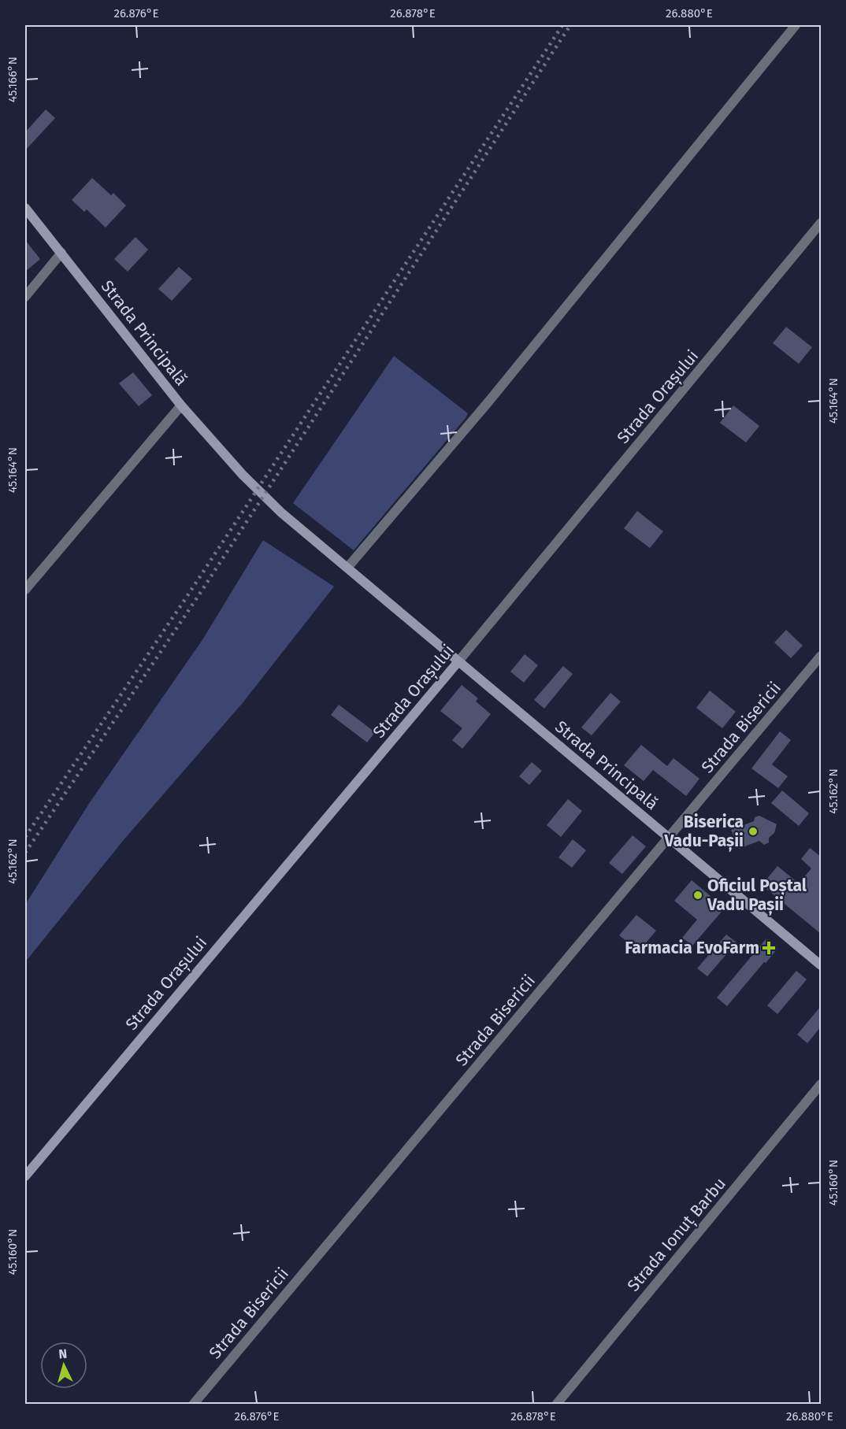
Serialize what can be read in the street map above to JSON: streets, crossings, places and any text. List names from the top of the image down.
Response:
{
  "streets": {
    "main road": ["Strada Principală", "Strada Orașului"],
    "street": ["Strada Bisericii", "Strada Ionuț Barbu"]
  },
  "crossings": [
    ["Strada Principală", "Strada Orașului"],
    ["Strada Principală", "Strada Bisericii"]
  ],
  "places": {
    "other": ["Biserica Vadu-Pașii", "Oficiul Poștal Vadu Pașii"],
    "health": ["Farmacia EvoFarm"]
  },
  "north": "top",
  "coordinates": [
    "26.876°E",
    "26.878°E",
    "26.880°E",
    "45.166°N",
    "45.164°N",
    "45.162°N",
    "45.160°N"
  ]
}
